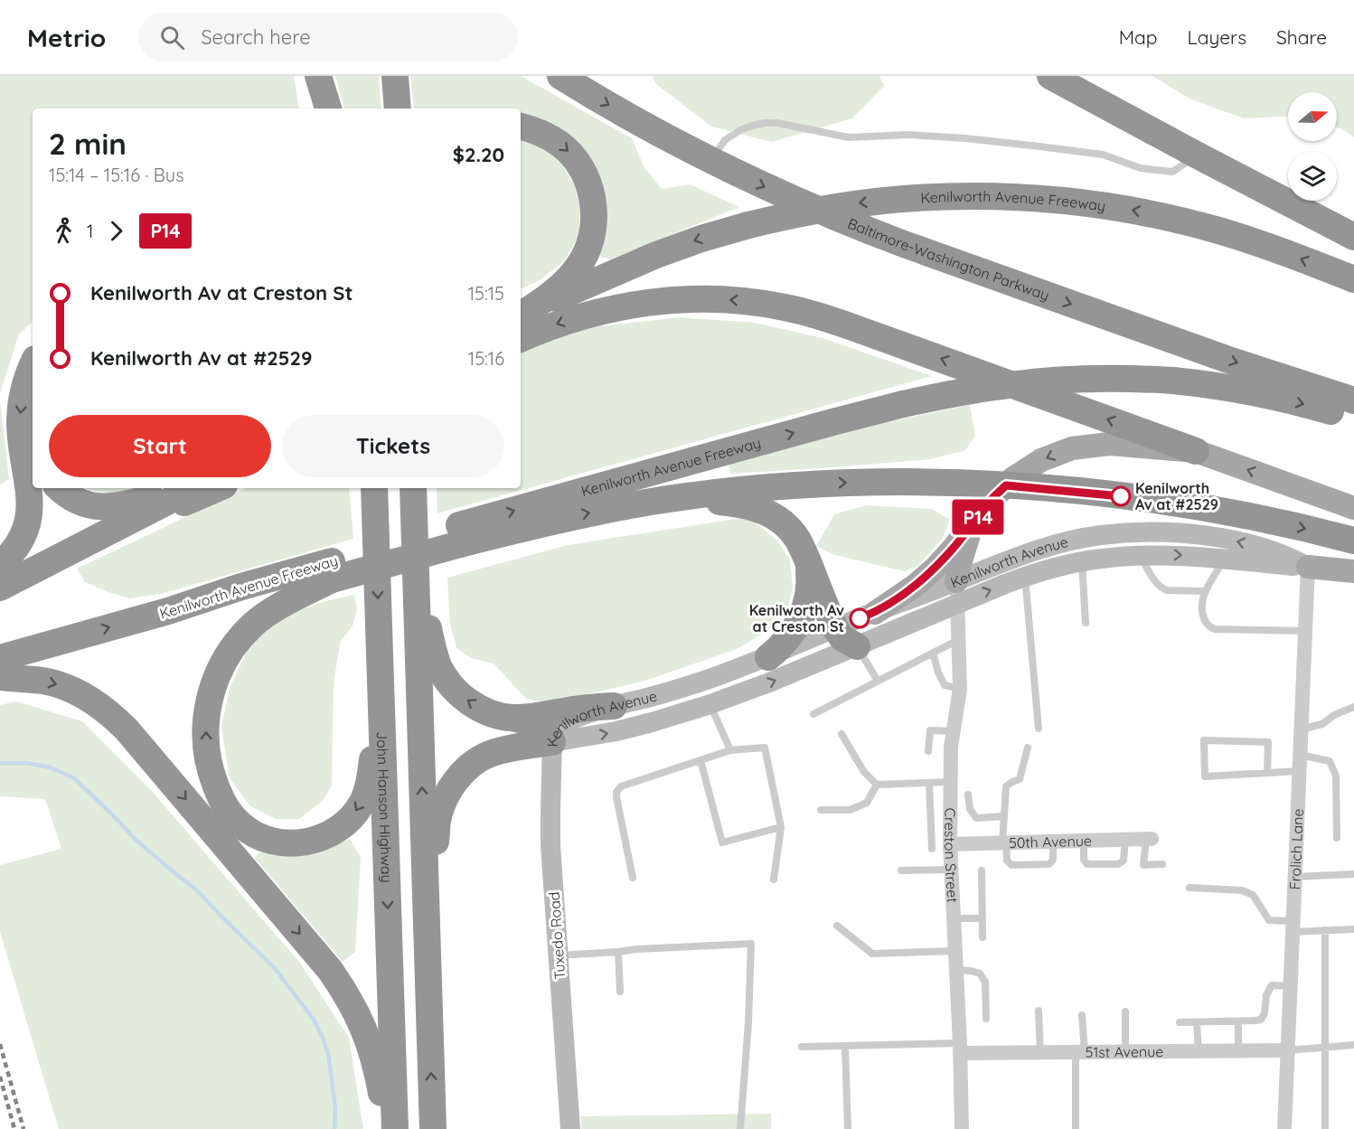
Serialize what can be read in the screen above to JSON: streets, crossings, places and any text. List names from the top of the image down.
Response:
{
  "streets": {
    "highway": ["Kenilworth Avenue Freeway", "Baltimore-Washington Parkway", "John Hanson Highway"],
    "main road": ["Kenilworth Avenue", "Tuxedo Road"],
    "street": [
      "50th Avenue",
      "Frolich Lane",
      "Creston Street",
      "51st Avenue"
    ]
  },
  "crossings": [
    ["Kenilworth Avenue", "Frolich Lane"],
    ["Kenilworth Avenue", "Creston Street"],
    ["Kenilworth Avenue", "Tuxedo Road"],
    ["50th Avenue", "Creston Street"],
    ["Frolich Lane", "51st Avenue"],
    ["Creston Street", "51st Avenue"]
  ],
  "places": ["Kenilworth Av at #2529", "Kenilworth Av at Creston St"],
  "lines": ["bus line P14"],
  "north": "right",
  "page": {
    "header": "Metrio",
    "search": "Search here",
    "nav": ["Map", "Layers", "Share"],
    "on_map": "P14",
    "heading": ["2 min", "15:14 – 15:16 · Bus", "$2.20"],
    "legs": ["1", "P14"],
    "list": [
      {
        "name": "Kenilworth Av at Creston St",
        "value": "15:15"
      },
      {
        "name": "Kenilworth Av at #2529",
        "value": "15:16"
      }
    ],
    "buttons": ["Start", "Tickets"]
  }
}
